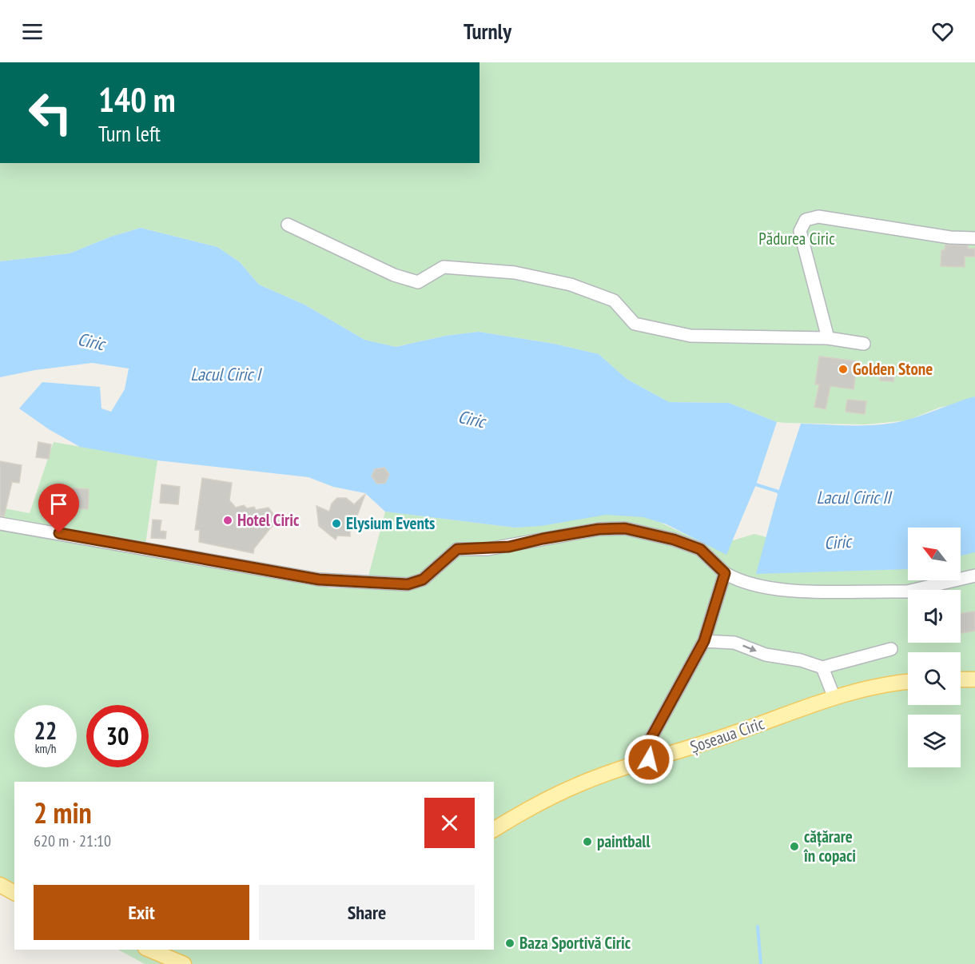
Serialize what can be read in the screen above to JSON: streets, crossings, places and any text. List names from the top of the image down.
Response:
{
  "streets": {
    "main road": ["Șoseaua Ciric"]
  },
  "water": ["Ciric", "Lacul Ciric I", "Lacul Ciric II"],
  "parks": ["Pădurea Ciric"],
  "places": [
    "Golden Stone",
    "Hotel Ciric",
    "Elysium Events",
    "paintball",
    "cățărare în copaci",
    "Baza Sportivă Ciric"
  ],
  "north": "top left",
  "page": {
    "header": "Turnly",
    "turn": ["140 m", "Turn left"],
    "speed": "22 km/h",
    "limit": "30",
    "heading": ["2 min", "620 m · 21:10"],
    "buttons": ["Exit", "Share"]
  }
}
